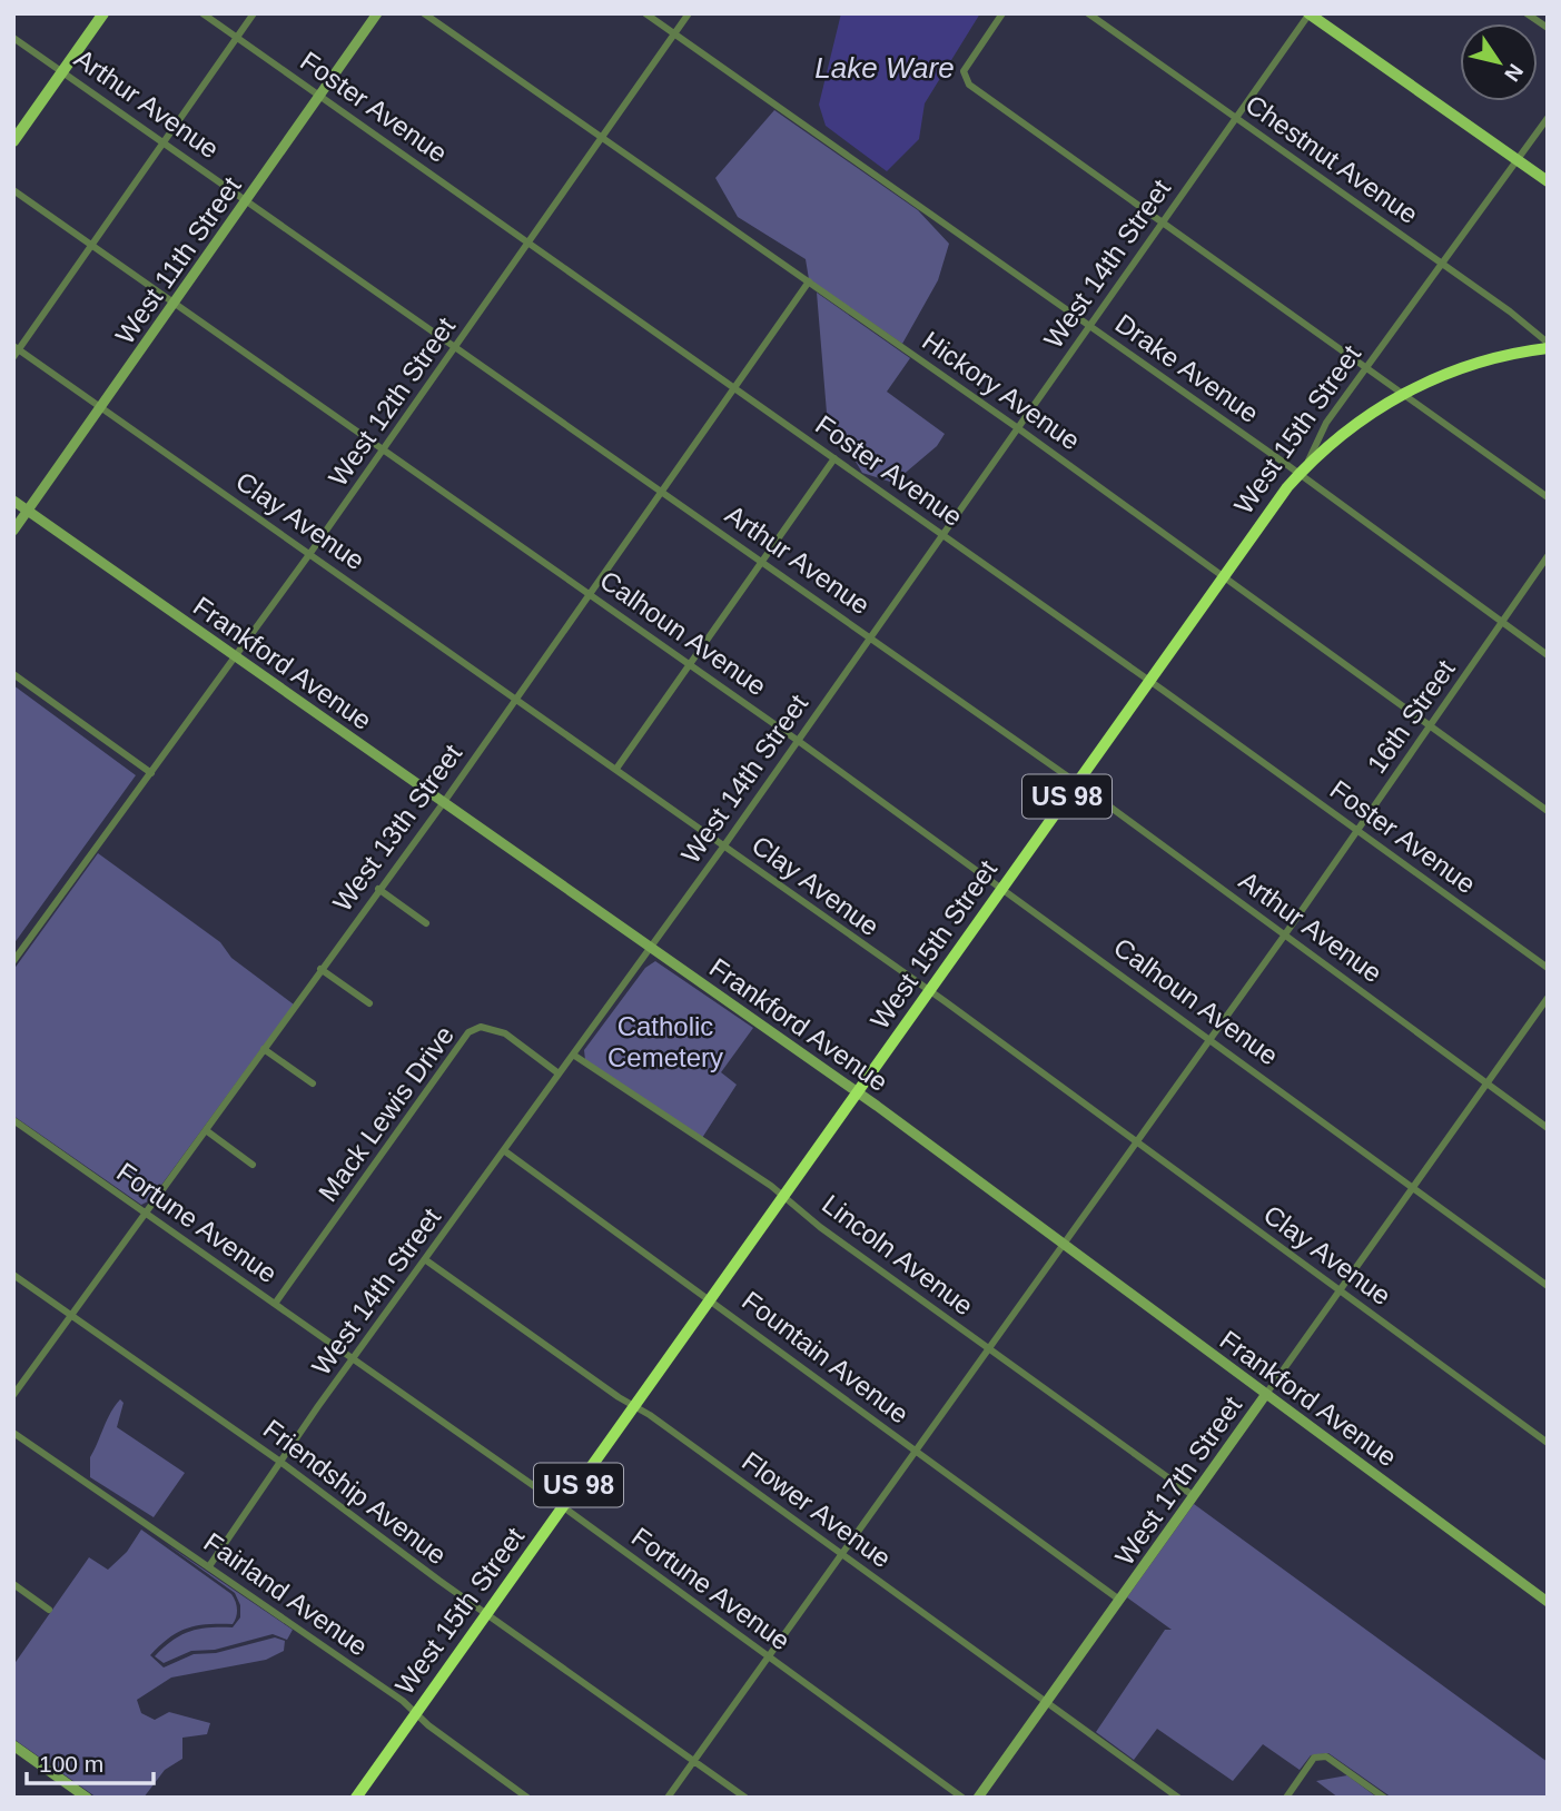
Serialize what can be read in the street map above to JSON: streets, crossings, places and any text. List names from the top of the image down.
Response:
{
  "streets": {
    "highway": ["West 15th Street", "US 98"],
    "main road": ["West 11th Street", "Frankford Avenue", "West 17th Street"],
    "street": [
      "Arthur Avenue",
      "Foster Avenue",
      "Chestnut Avenue",
      "West 14th Street",
      "Drake Avenue",
      "Hickory Avenue",
      "West 12th Street",
      "Clay Avenue",
      "Calhoun Avenue",
      "16th Street",
      "West 13th Street",
      "Mack Lewis Drive",
      "Fortune Avenue",
      "Lincoln Avenue",
      "Fountain Avenue",
      "Friendship Avenue",
      "Flower Avenue",
      "Fairland Avenue"
    ]
  },
  "crossings": [
    ["Arthur Avenue", "West 11th Street"],
    ["Arthur Avenue", "West 14th Street"],
    ["Arthur Avenue", "West 12th Street"],
    ["Arthur Avenue", "West 15th Street"],
    ["Arthur Avenue", "16th Street"],
    ["Arthur Avenue", "West 13th Street"],
    ["Arthur Avenue", "West 17th Street"],
    ["Foster Avenue", "West 11th Street"],
    ["Foster Avenue", "West 14th Street"],
    ["Foster Avenue", "West 12th Street"],
    ["Foster Avenue", "West 15th Street"],
    ["Foster Avenue", "16th Street"],
    ["Foster Avenue", "West 13th Street"],
    ["Chestnut Avenue", "West 14th Street"],
    ["Chestnut Avenue", "West 15th Street"],
    ["Chestnut Avenue", "US 98"],
    ["West 11th Street", "Clay Avenue"],
    ["West 11th Street", "Calhoun Avenue"],
    ["West 11th Street", "Frankford Avenue"],
    ["West 14th Street", "Drake Avenue"],
    ["West 14th Street", "Hickory Avenue"],
    ["West 14th Street", "Clay Avenue"],
    ["West 14th Street", "Calhoun Avenue"],
    ["West 14th Street", "Frankford Avenue"],
    ["West 14th Street", "Mack Lewis Drive"],
    ["West 14th Street", "Fortune Avenue"],
    ["West 14th Street", "Lincoln Avenue"],
    ["West 14th Street", "Fountain Avenue"],
    ["West 14th Street", "Friendship Avenue"],
    ["West 14th Street", "Flower Avenue"],
    ["West 14th Street", "Fairland Avenue"],
    ["Drake Avenue", "West 12th Street"],
    ["Drake Avenue", "West 15th Street"],
    ["Drake Avenue", "16th Street"],
    ["Drake Avenue", "US 98"],
    ["Hickory Avenue", "West 12th Street"],
    ["Hickory Avenue", "West 15th Street"],
    ["Hickory Avenue", "16th Street"],
    ["Hickory Avenue", "West 13th Street"],
    ["West 12th Street", "Clay Avenue"],
    ["West 12th Street", "Calhoun Avenue"],
    ["West 12th Street", "Frankford Avenue"],
    ["West 15th Street", "Clay Avenue"],
    ["West 15th Street", "Calhoun Avenue"],
    ["West 15th Street", "Frankford Avenue"],
    ["West 15th Street", "US 98"],
    ["West 15th Street", "Fortune Avenue"],
    ["West 15th Street", "Lincoln Avenue"],
    ["West 15th Street", "Fountain Avenue"],
    ["West 15th Street", "Friendship Avenue"],
    ["West 15th Street", "Flower Avenue"],
    ["West 15th Street", "Fairland Avenue"],
    ["Clay Avenue", "16th Street"],
    ["Clay Avenue", "West 13th Street"],
    ["Clay Avenue", "West 17th Street"],
    ["Calhoun Avenue", "16th Street"],
    ["Calhoun Avenue", "West 13th Street"],
    ["Calhoun Avenue", "West 17th Street"],
    ["Frankford Avenue", "16th Street"],
    ["Frankford Avenue", "West 13th Street"],
    ["Frankford Avenue", "West 17th Street"],
    ["16th Street", "Fortune Avenue"],
    ["16th Street", "Lincoln Avenue"],
    ["16th Street", "Fountain Avenue"],
    ["16th Street", "Friendship Avenue"],
    ["16th Street", "Flower Avenue"],
    ["West 13th Street", "Fortune Avenue"],
    ["West 13th Street", "Friendship Avenue"],
    ["Mack Lewis Drive", "Fortune Avenue"],
    ["Lincoln Avenue", "West 17th Street"],
    ["Fountain Avenue", "West 17th Street"],
    ["West 17th Street", "Flower Avenue"]
  ],
  "water": ["Lake Ware"],
  "parks": ["Catholic Cemetery"],
  "scale_bar": "100 m",
  "north": "bottom right"
}
